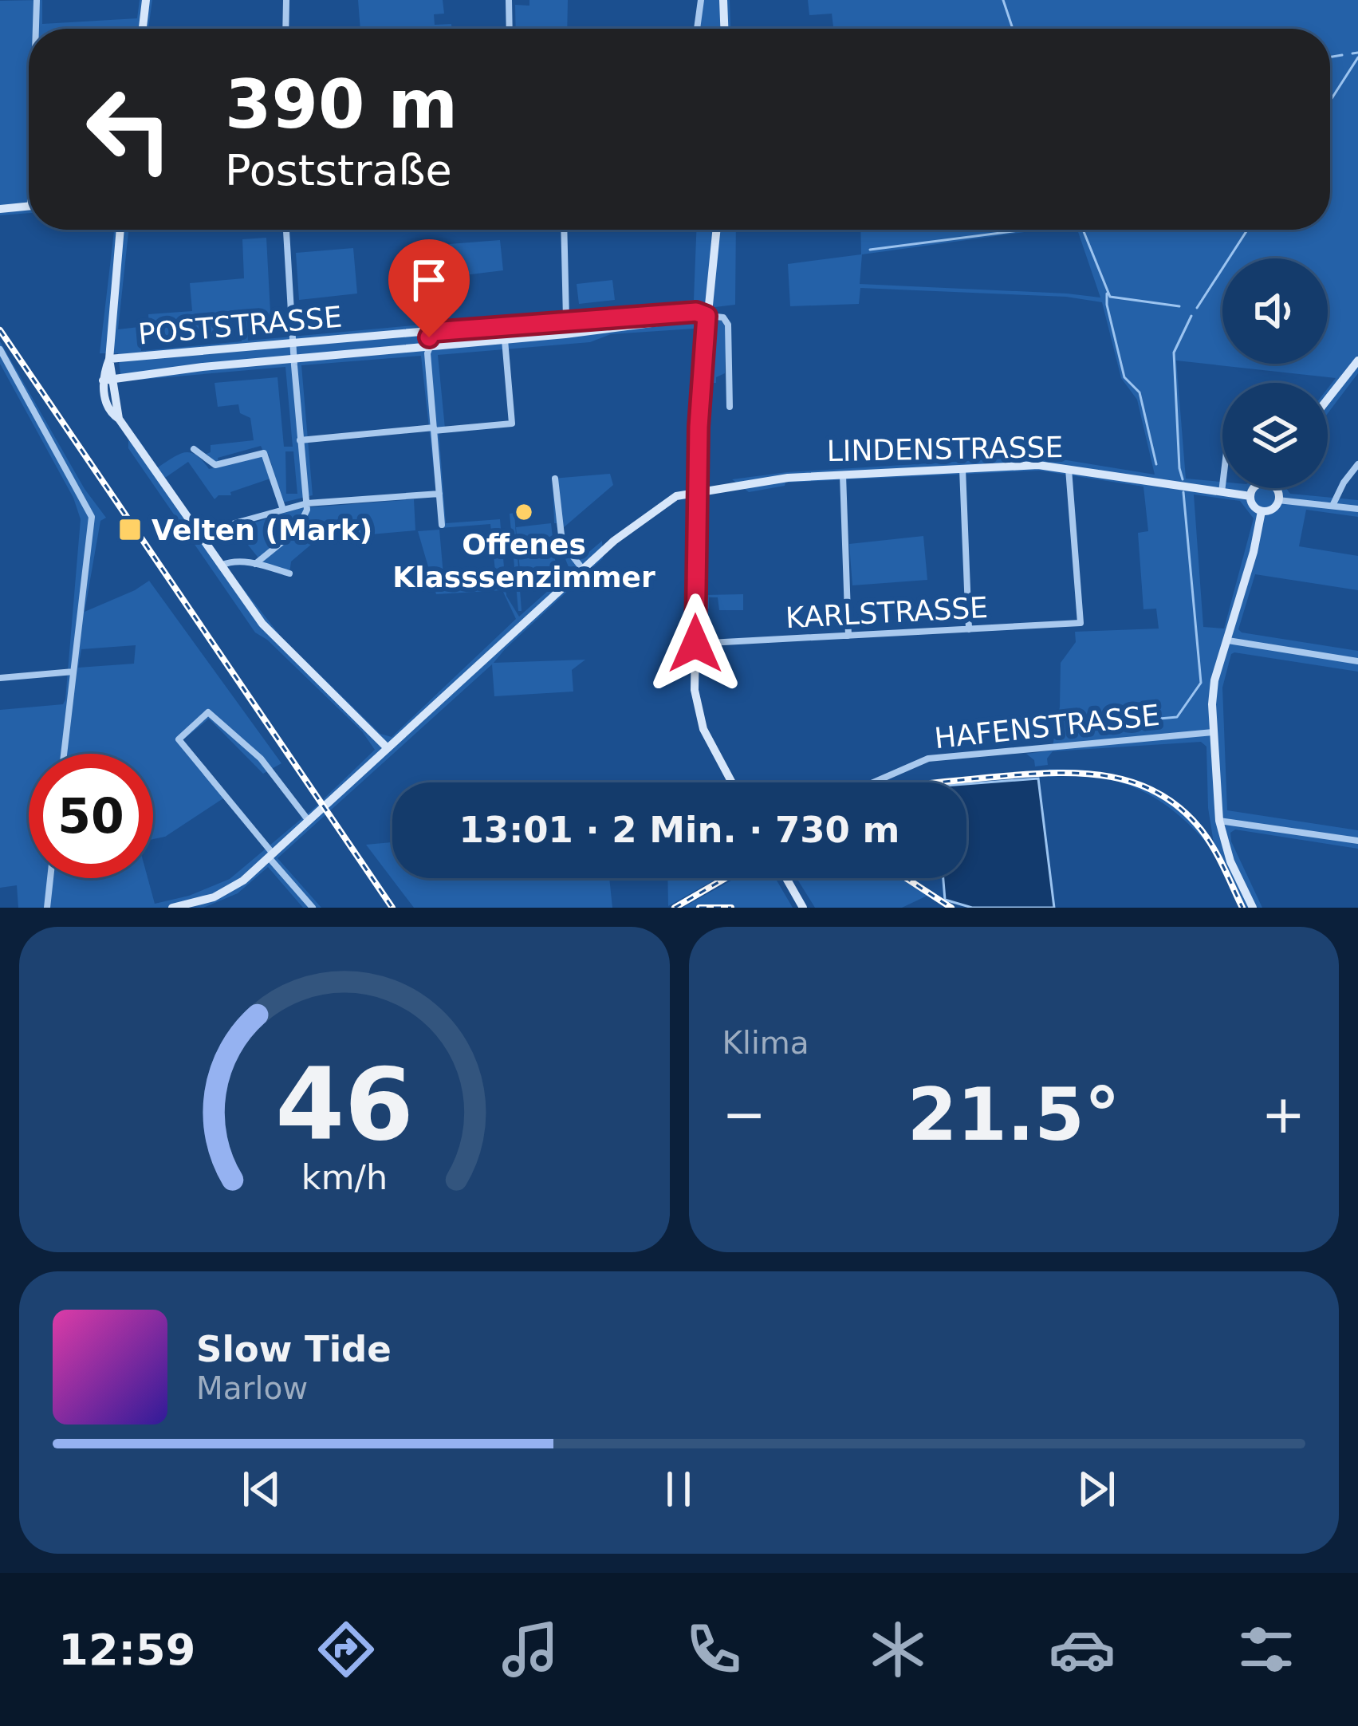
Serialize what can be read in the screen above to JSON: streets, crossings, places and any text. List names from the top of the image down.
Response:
{
  "streets": {
    "street": [
      "POSTSTRASSE",
      "LINDENSTRASSE",
      "KARLSTRASSE",
      "HAFENSTRASSE"
    ]
  },
  "crossings": [
    ["LINDENSTRASSE", "KARLSTRASSE"]
  ],
  "places": {
    "other": ["Offenes Klasssenzimmer"],
    "transit": ["Velten (Mark)"]
  },
  "page": {
    "turn": ["390 m", "Poststraße"],
    "limit": "50",
    "trip": "13:01 · 2 Min. · 730 m",
    "tile": "Klima",
    "heat": ["−", "21.5°", "+"],
    "song": ["Slow Tide", "Marlow"],
    "tabs": "12:59",
    "gauge": ["46", "km/h"]
  }
}
